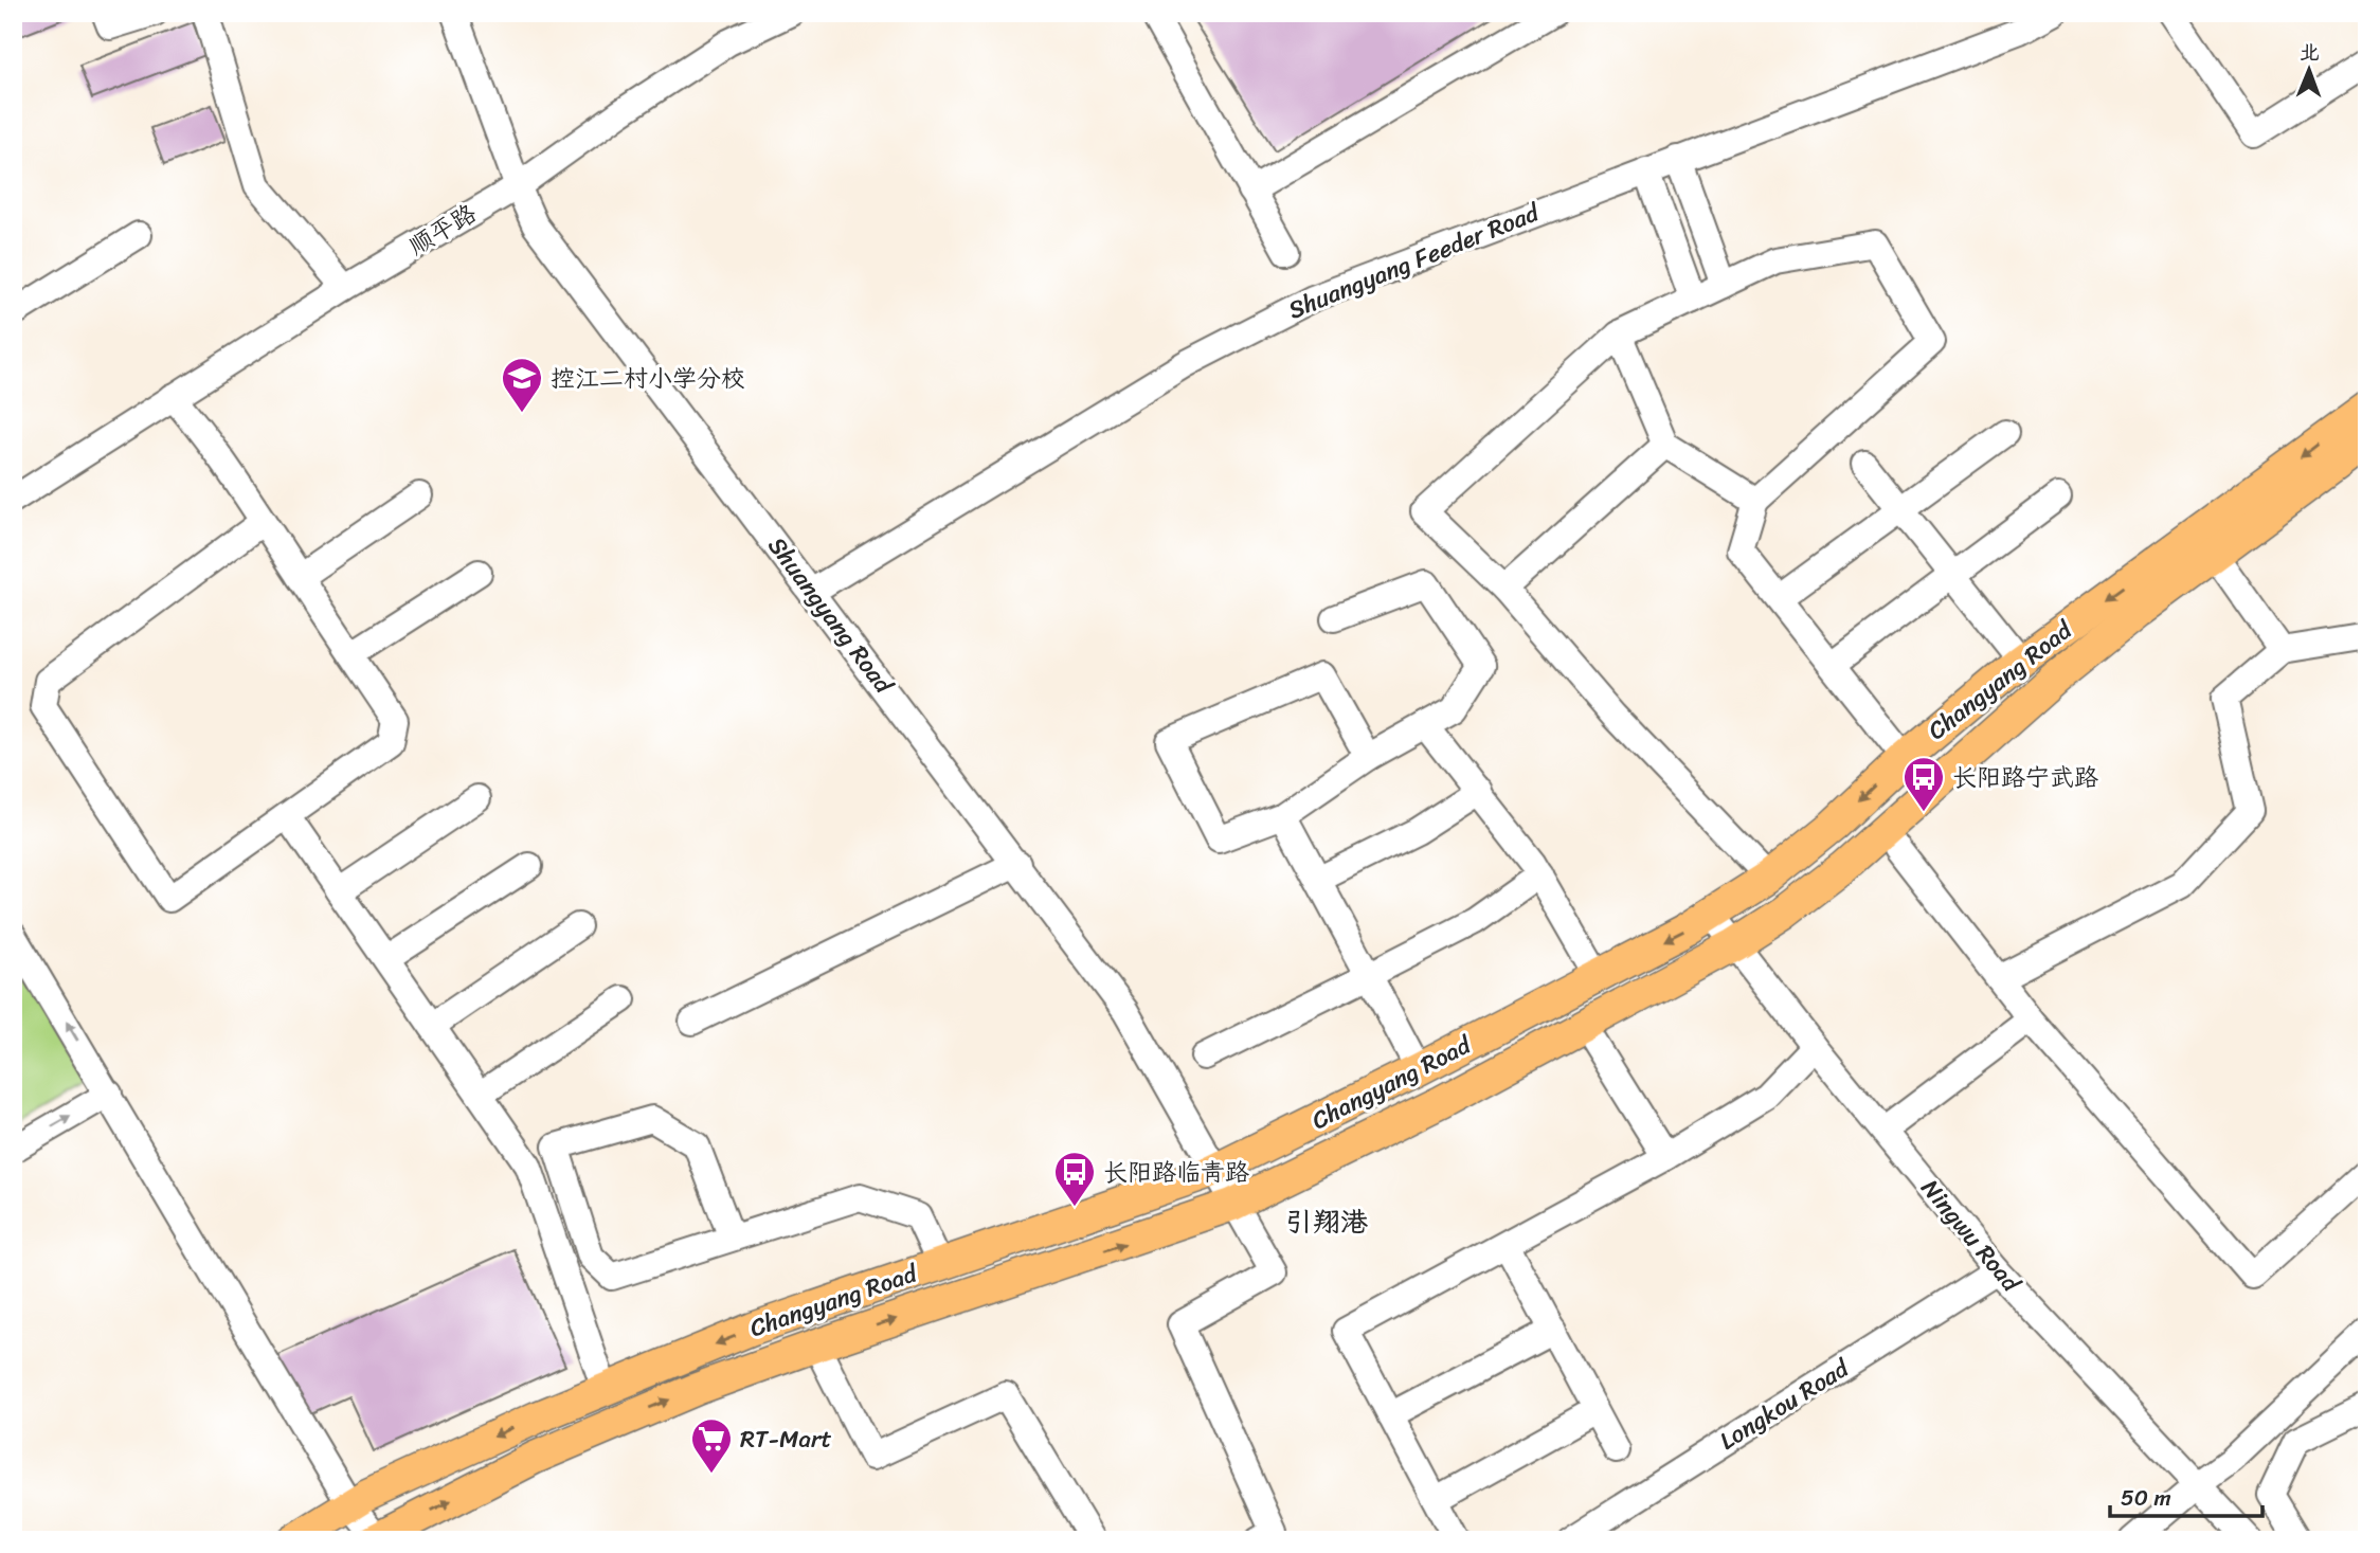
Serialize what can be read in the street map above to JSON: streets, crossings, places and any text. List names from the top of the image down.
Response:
{
  "streets": {
    "main road": ["Changyang Road"],
    "street": [
      "顺平路",
      "Shuangyang Feeder Road",
      "Shuangyang Road",
      "Ningwu Road",
      "Longkou Road"
    ]
  },
  "crossings": [
    ["顺平路", "Shuangyang Road"],
    ["Shuangyang Feeder Road", "Shuangyang Road"],
    ["Shuangyang Road", "Changyang Road"],
    ["Changyang Road", "Ningwu Road"],
    ["Ningwu Road", "Longkou Road"]
  ],
  "districts": ["引翔港"],
  "places": {
    "school or university": ["控江二村小学分校"],
    "bus stop": ["长阳路宁武路", "长阳路临青路"],
    "supermarket": ["RT-Mart"]
  },
  "scale_bar": "50 m",
  "north": "top"
}
